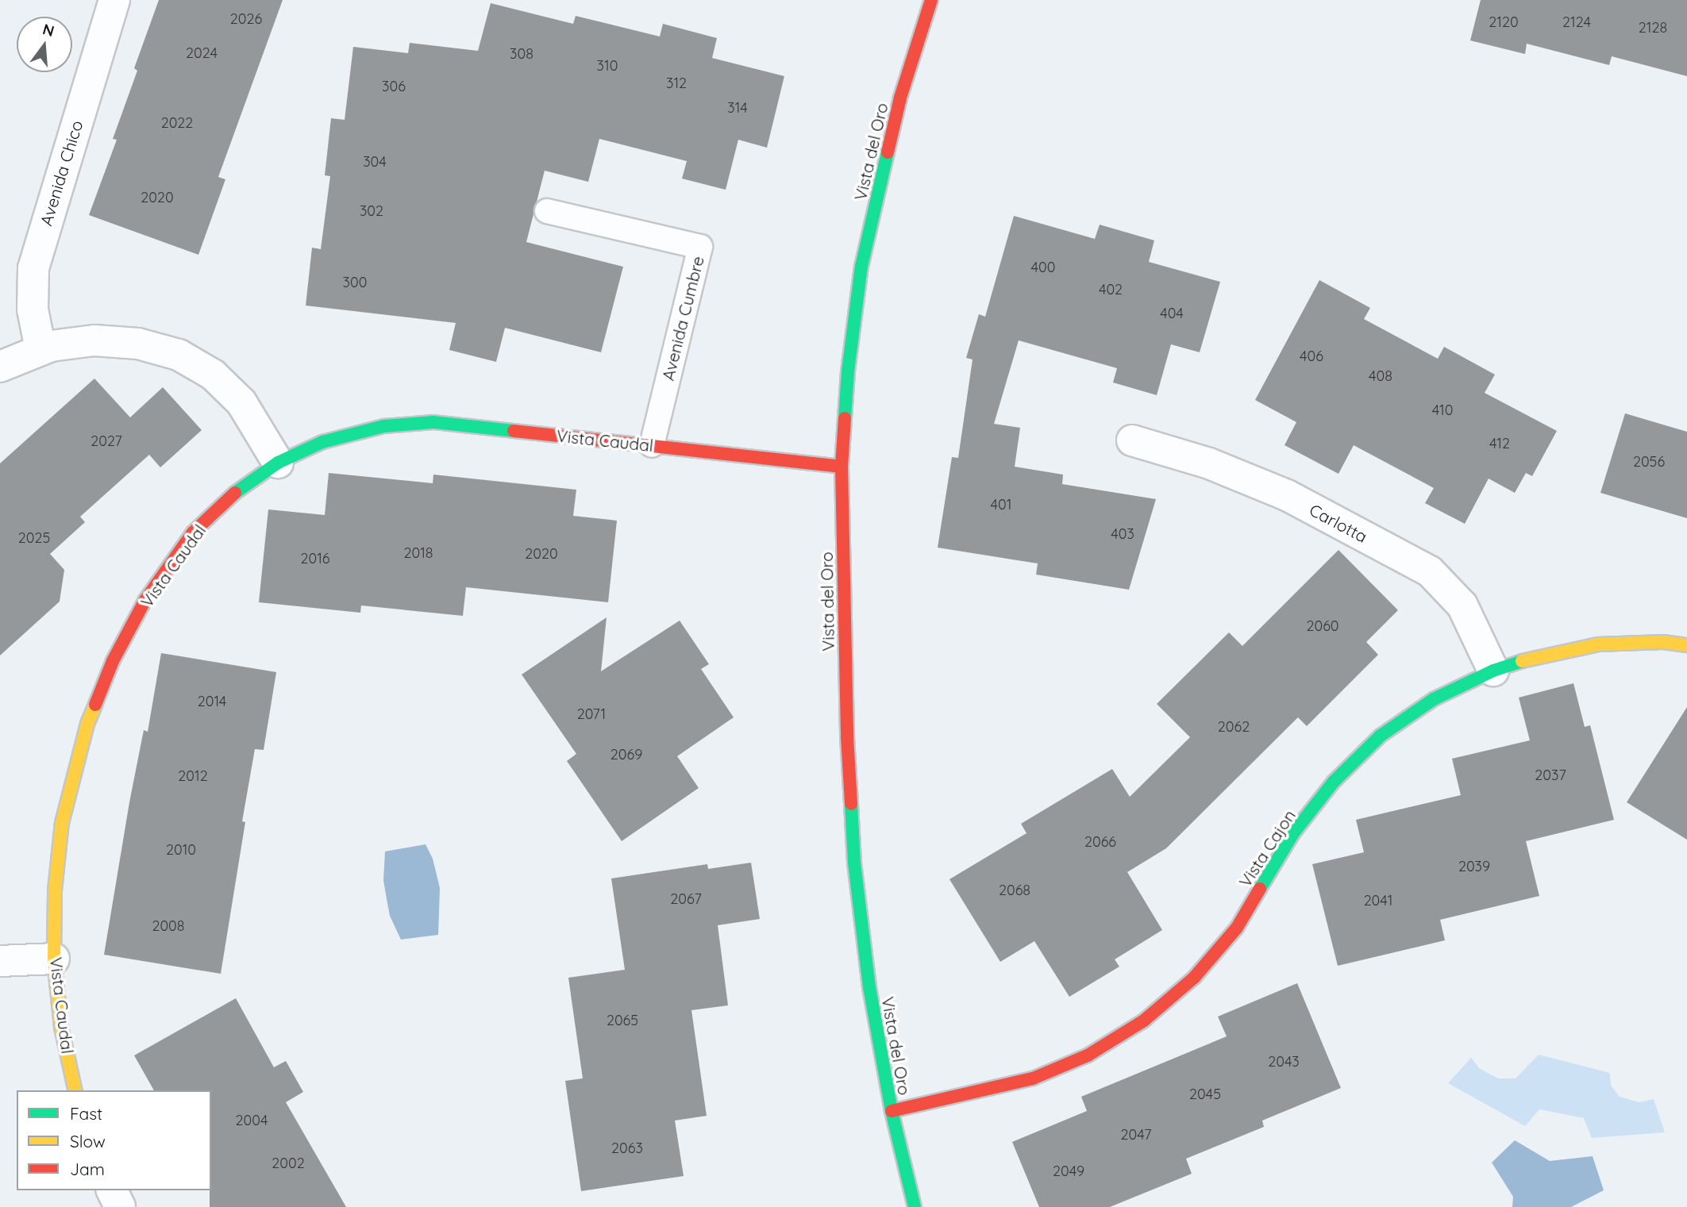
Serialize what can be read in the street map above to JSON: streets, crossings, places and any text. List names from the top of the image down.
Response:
{
  "streets": {
    "street": [
      "Vista del Oro",
      "Avenida Chico",
      "Vista Caudal",
      "Carlotta",
      "Vista Cajon"
    ],
    "lane": ["Avenida Cumbre"]
  },
  "crossings": [
    ["Vista del Oro", "Vista Caudal"],
    ["Vista del Oro", "Vista Cajon"],
    ["Avenida Cumbre", "Vista Caudal"],
    ["Carlotta", "Vista Cajon"]
  ],
  "house_numbers": [
    "2026",
    "2120",
    "2124",
    "2128",
    "2024",
    "308",
    "310",
    "312",
    "306",
    "314",
    "2022",
    "304",
    "2020",
    "302",
    "400",
    "300",
    "402",
    "404",
    "406",
    "408",
    "410",
    "2027",
    "412",
    "2056",
    "401",
    "403",
    "2025",
    "2018",
    "2020",
    "2016",
    "2060",
    "2014",
    "2071",
    "2062",
    "2069",
    "2037",
    "2012",
    "2066",
    "2010",
    "2039",
    "2068",
    "2067",
    "2041",
    "2008",
    "2065",
    "2043",
    "2045",
    "2004",
    "2047",
    "2063",
    "2002",
    "2049"
  ],
  "legend": ["Fast", "Slow", "Jam"],
  "north": "top"
}
